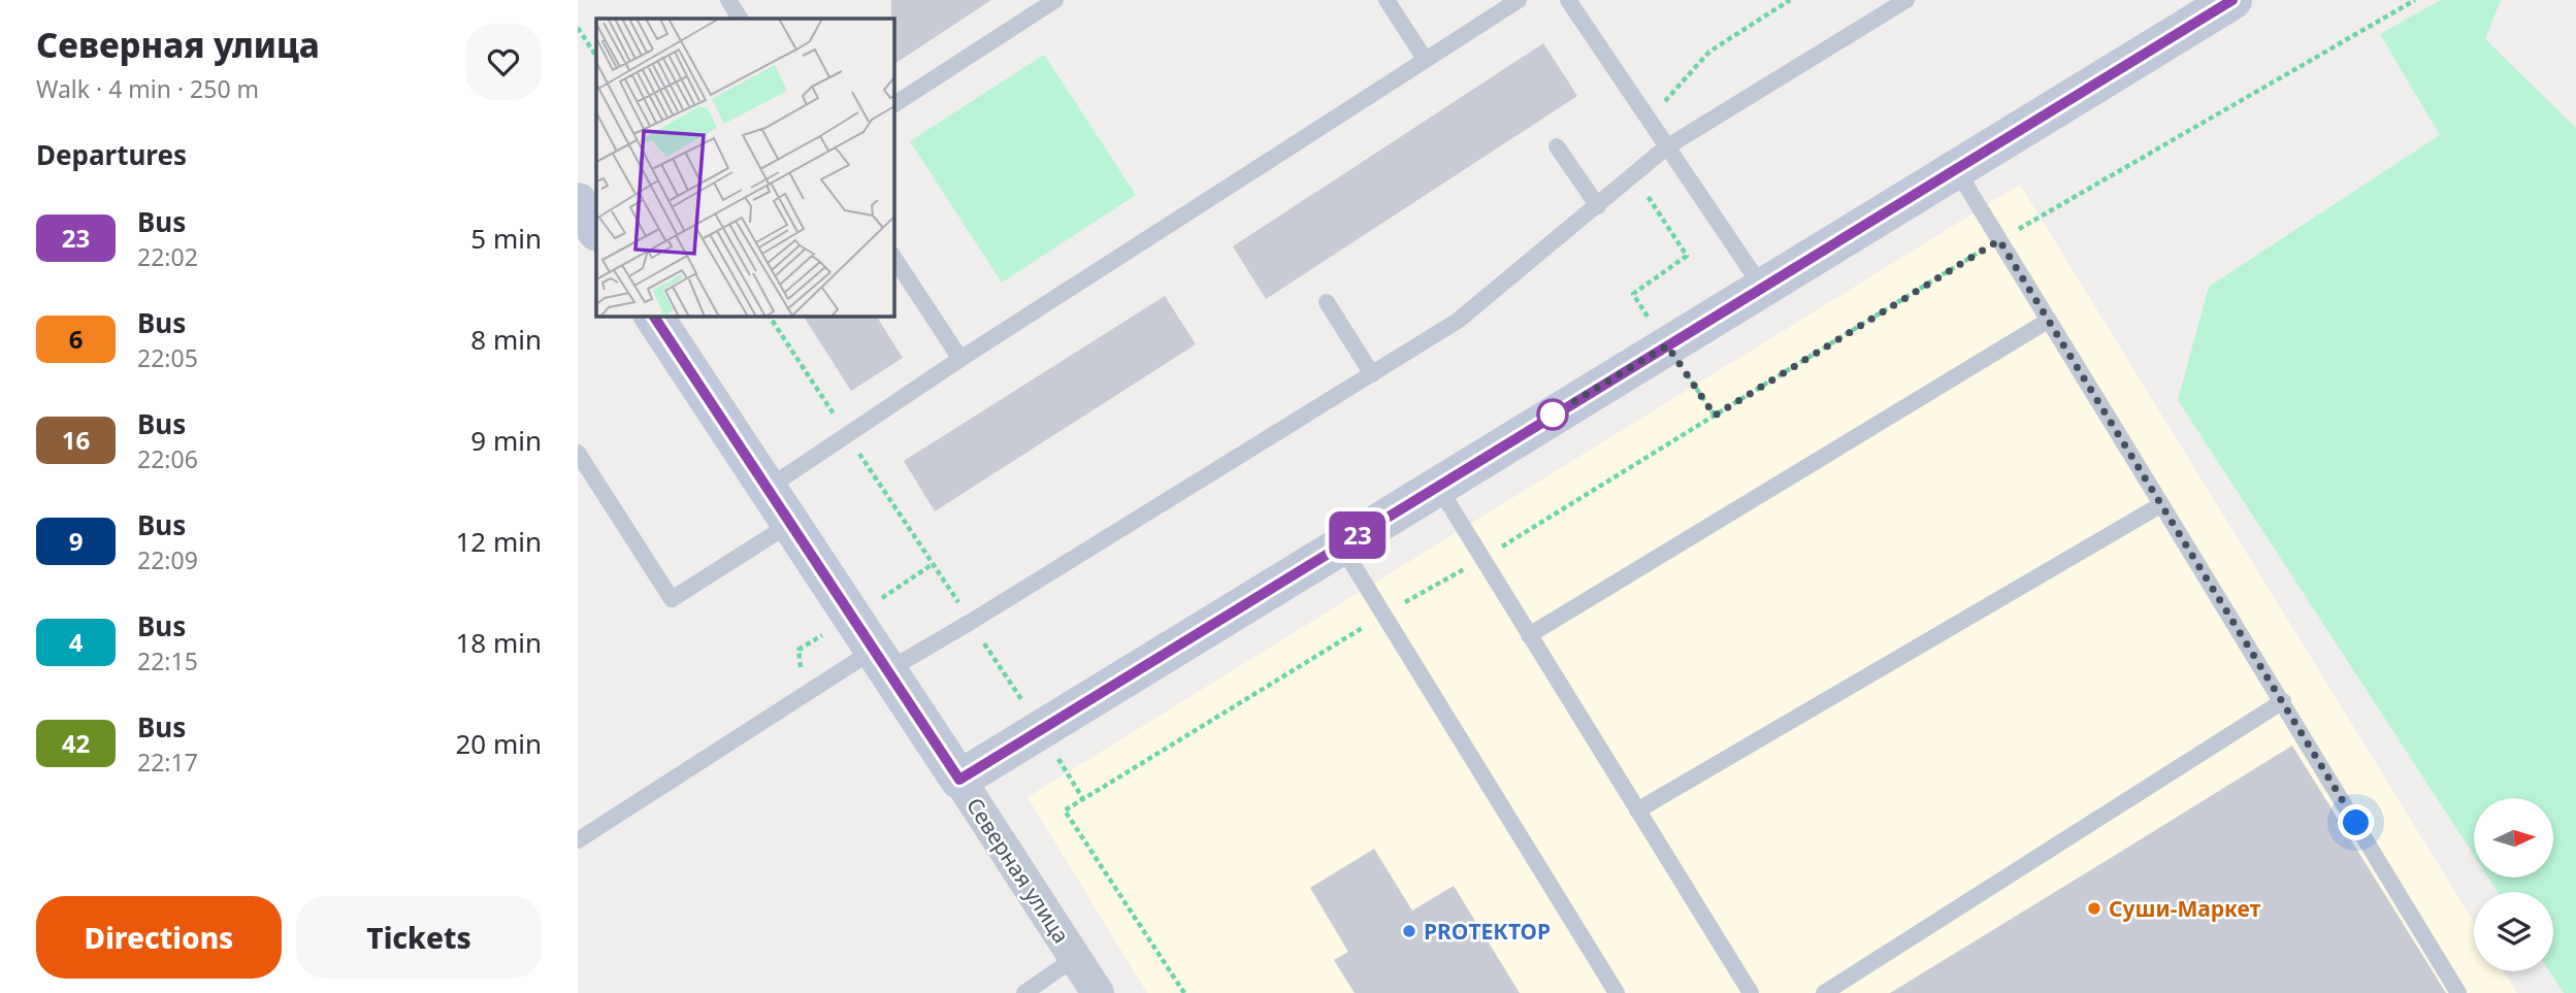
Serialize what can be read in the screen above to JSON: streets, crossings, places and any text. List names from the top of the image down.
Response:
{
  "streets": {
    "street": ["Северная улица"]
  },
  "places": ["Суши-Маркет", "PROТЕКТОР"],
  "lines": ["bus line 23"],
  "north": "right",
  "page": {
    "heading": [
      ["Северная улица", "Walk · 4 min · 250 m"],
      "Departures"
    ],
    "on_map": "23",
    "list": [
      {
        "mark": "23",
        "name": "Bus",
        "note": "22:02",
        "value": "5 min"
      },
      {
        "mark": "6",
        "name": "Bus",
        "note": "22:05",
        "value": "8 min"
      },
      {
        "mark": "16",
        "name": "Bus",
        "note": "22:06",
        "value": "9 min"
      },
      {
        "mark": "9",
        "name": "Bus",
        "note": "22:09",
        "value": "12 min"
      },
      {
        "mark": "4",
        "name": "Bus",
        "note": "22:15",
        "value": "18 min"
      },
      {
        "mark": "42",
        "name": "Bus",
        "note": "22:17",
        "value": "20 min"
      }
    ],
    "buttons": ["Directions", "Tickets"]
  }
}
